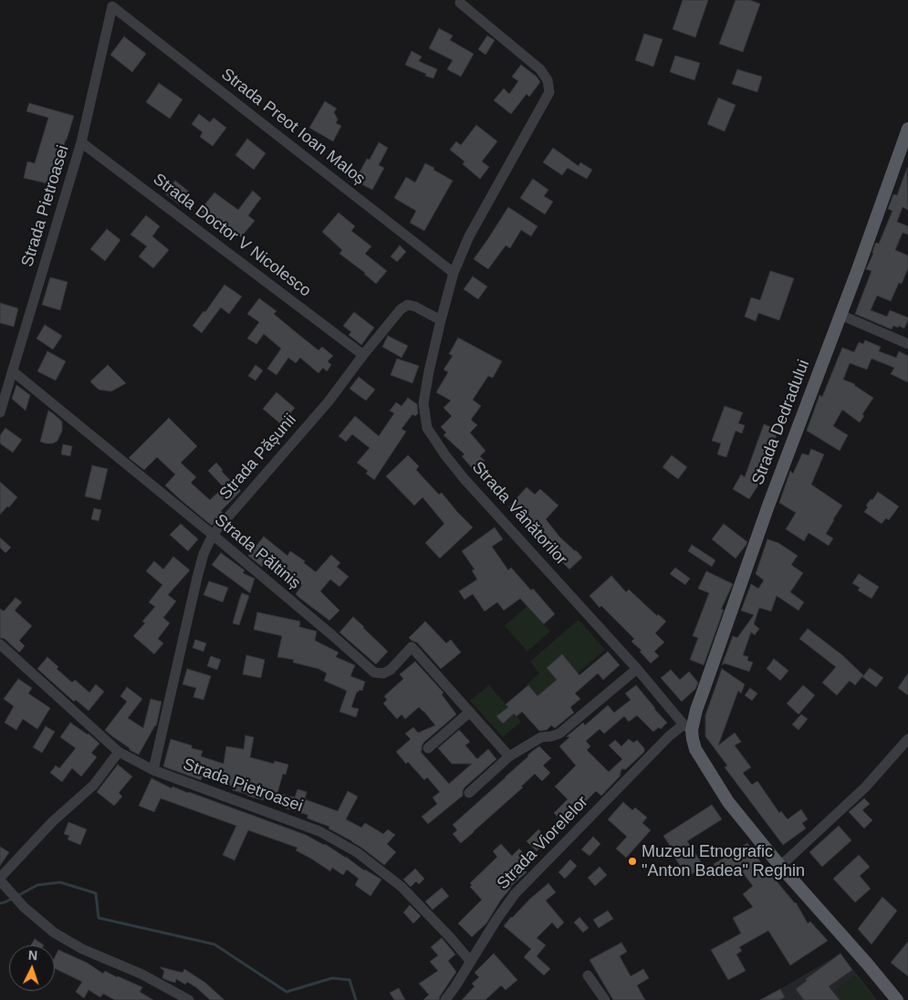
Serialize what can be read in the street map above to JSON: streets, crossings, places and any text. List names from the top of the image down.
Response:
{
  "streets": {
    "main road": ["Strada Dedradului", "Strada Vânătorilor"],
    "street": [
      "Strada Preot Ioan Maloș",
      "Strada Pietroasei",
      "Strada Doctor V Nicolesco",
      "Strada Pășunii",
      "Strada Păltiniș",
      "Strada Viorelelor"
    ]
  },
  "crossings": [
    ["Strada Preot Ioan Maloș", "Strada Pietroasei"],
    ["Strada Preot Ioan Maloș", "Strada Vânătorilor"],
    ["Strada Pietroasei", "Strada Doctor V Nicolesco"],
    ["Strada Pietroasei", "Strada Pășunii"],
    ["Strada Pietroasei", "Strada Păltiniș"],
    ["Strada Pietroasei", "Strada Viorelelor"],
    ["Strada Doctor V Nicolesco", "Strada Pășunii"],
    ["Strada Dedradului", "Strada Vânătorilor"],
    ["Strada Dedradului", "Strada Viorelelor"],
    ["Strada Pășunii", "Strada Vânătorilor"],
    ["Strada Pășunii", "Strada Păltiniș"],
    ["Strada Vânătorilor", "Strada Viorelelor"]
  ],
  "places": ["Muzeul Etnografic \"Anton Badea\" Reghin"],
  "north": "top"
}
